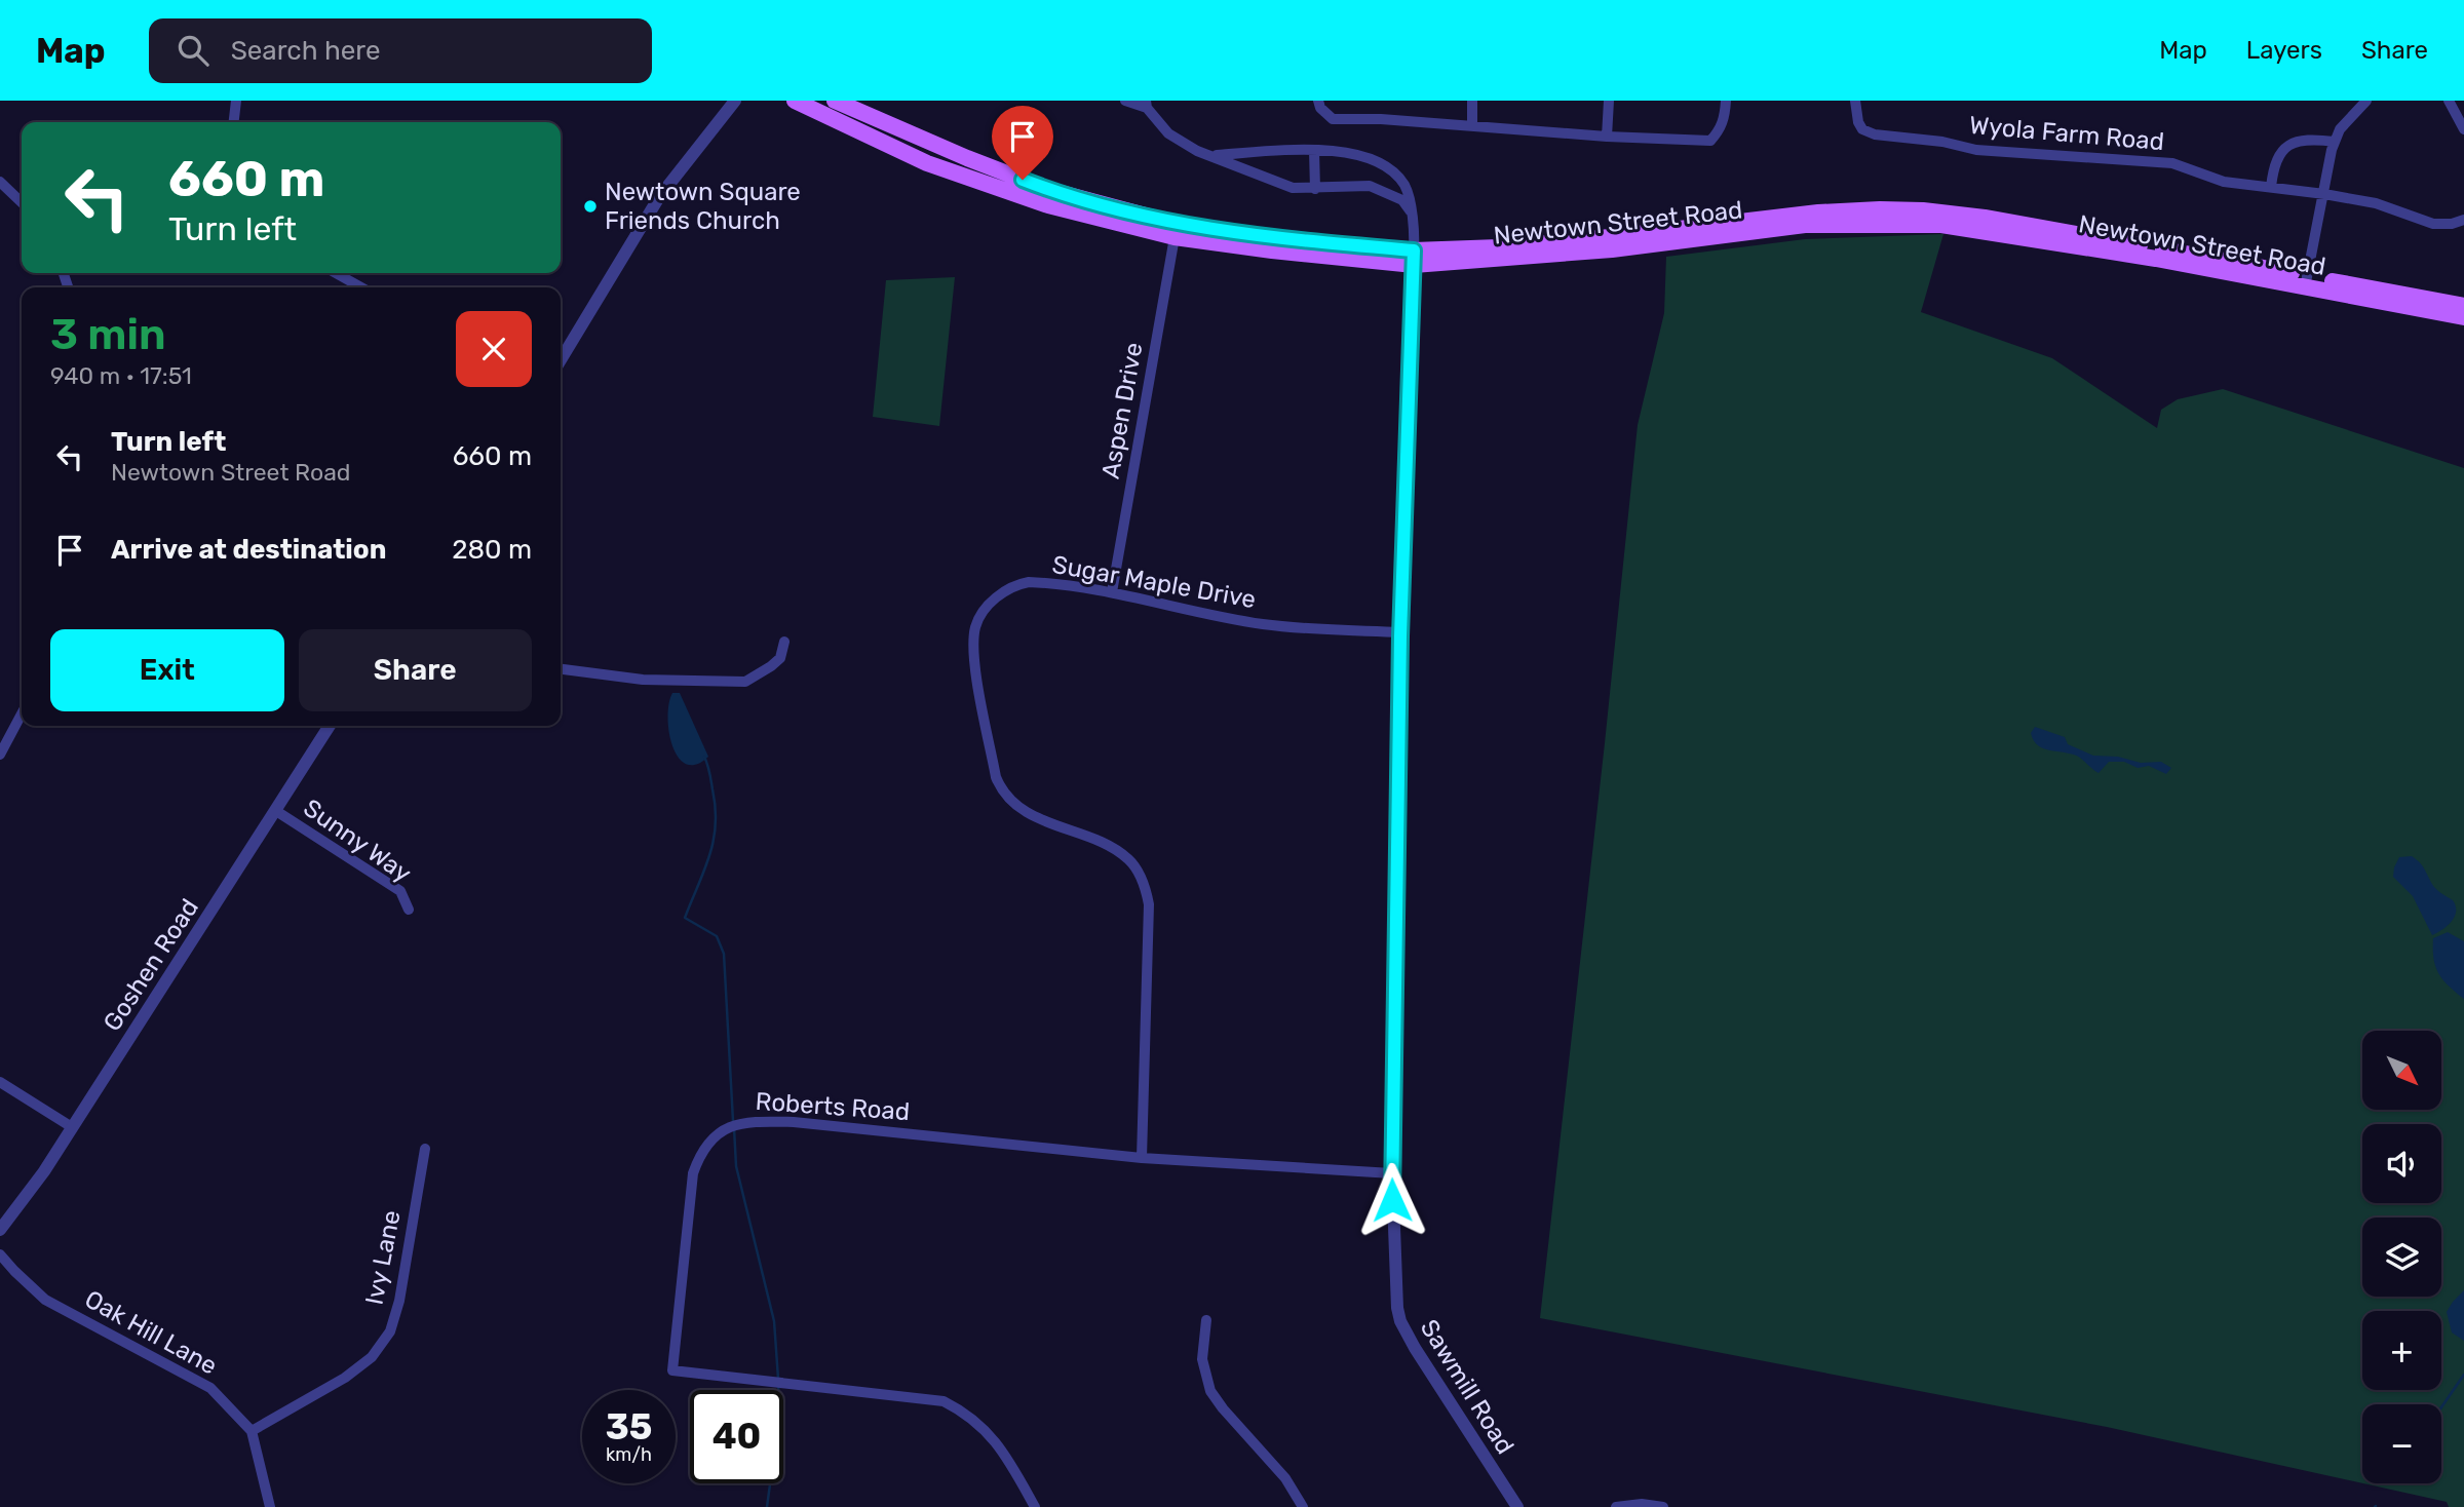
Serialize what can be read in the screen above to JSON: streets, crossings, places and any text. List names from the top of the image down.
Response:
{
  "streets": {
    "main road": ["Newtown Street Road"],
    "street": [
      "Wyola Farm Road",
      "Aspen Drive",
      "Sugar Maple Drive",
      "Sunny Way",
      "Goshen Road",
      "Roberts Road",
      "Ivy Lane",
      "Oak Hill Lane",
      "Sawmill Road"
    ]
  },
  "crossings": [
    ["Newtown Street Road", "Aspen Drive"],
    ["Newtown Street Road", "Sawmill Road"],
    ["Aspen Drive", "Sugar Maple Drive"],
    ["Sugar Maple Drive", "Roberts Road"],
    ["Sugar Maple Drive", "Sawmill Road"],
    ["Sunny Way", "Goshen Road"],
    ["Roberts Road", "Sawmill Road"],
    ["Ivy Lane", "Oak Hill Lane"]
  ],
  "places": ["Newtown Square Friends Church"],
  "north": "bottom right",
  "page": {
    "header": "Map",
    "search": "Search here",
    "nav": ["Map", "Layers", "Share"],
    "turn": ["660 m", "Turn left"],
    "heading": ["3 min", "940 m · 17:51"],
    "list": [
      {
        "name": "Turn left",
        "note": "Newtown Street Road",
        "value": "660 m"
      },
      {
        "name": "Arrive at destination",
        "value": "280 m"
      }
    ],
    "buttons": ["Exit", "Share"],
    "map_buttons": ["+", "−"],
    "speed": "35 km/h",
    "limit": "40"
  }
}
